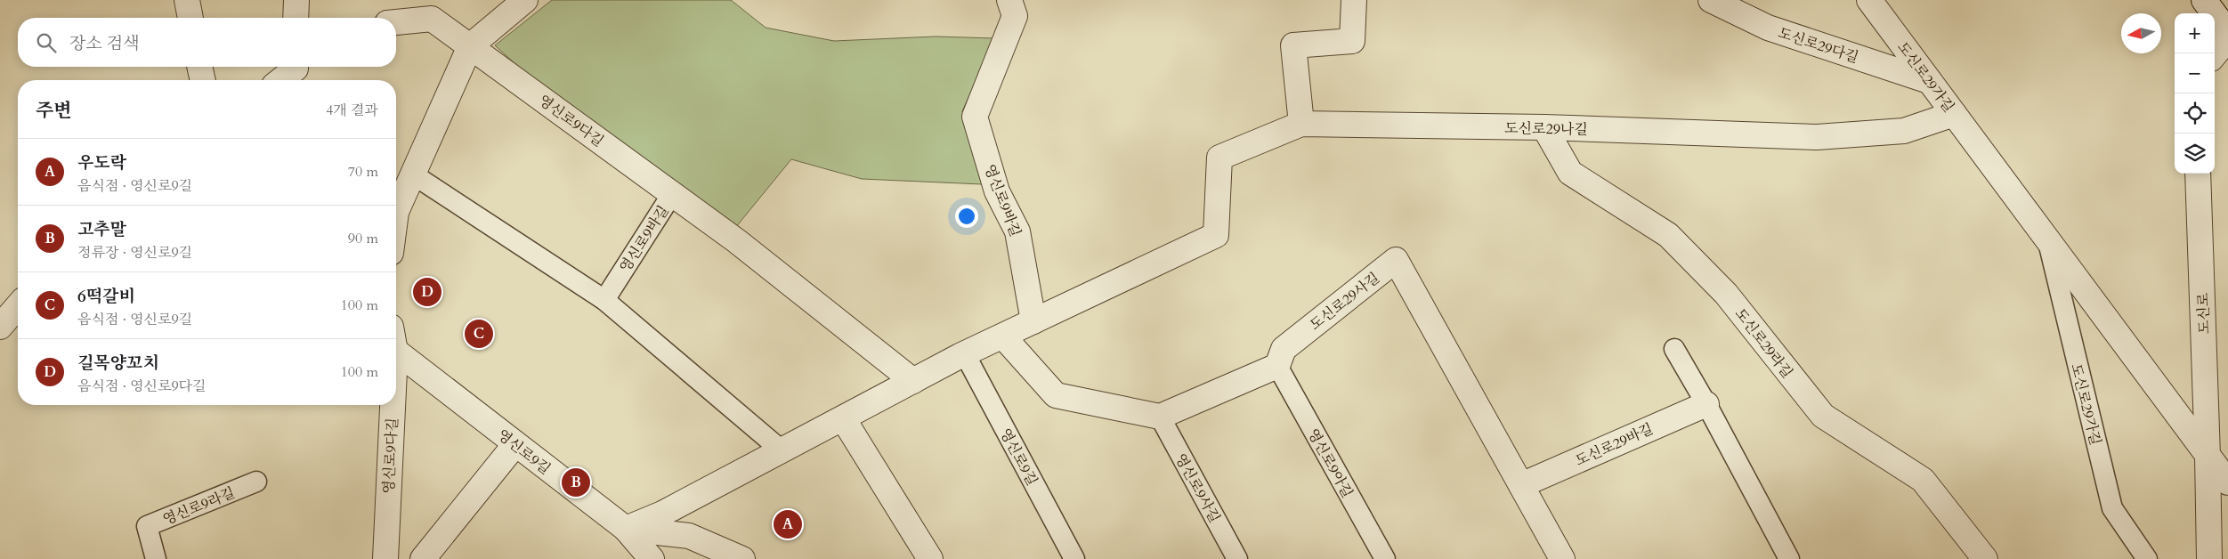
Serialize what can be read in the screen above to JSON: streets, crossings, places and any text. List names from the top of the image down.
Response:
{
  "streets": {
    "street": [
      "도신로29다길",
      "도신로29가길",
      "영신로9다길",
      "도신로29나길",
      "영신로9바길",
      "도신로29사길",
      "도신로",
      "도신로29라길",
      "도신로29바길",
      "영신로9길"
    ],
    "lane": ["영신로9아길", "영신로9사길", "영신로9라길"]
  },
  "crossings": [
    ["도신로29다길", "도신로29가길"],
    ["도신로29가길", "도신로29나길"],
    ["도신로29가길", "도신로"],
    ["영신로9다길", "영신로9바길"],
    ["도신로29나길", "영신로9바길"],
    ["도신로29나길", "도신로29라길"],
    ["도신로29사길", "도신로29바길"],
    ["도신로29사길", "영신로9아길"]
  ],
  "north": "left",
  "page": {
    "map_buttons": ["+", "−"],
    "search": "장소 검색",
    "heading": ["주변", "4개 결과"],
    "list": [
      {
        "mark": "A",
        "name": "우도락",
        "note": "음식점 · 영신로9길",
        "value": "70 m"
      },
      {
        "mark": "B",
        "name": "고추말",
        "note": "정류장 · 영신로9길",
        "value": "90 m"
      },
      {
        "mark": "C",
        "name": "6떡갈비",
        "note": "음식점 · 영신로9길",
        "value": "100 m"
      },
      {
        "mark": "D",
        "name": "길목양꼬치",
        "note": "음식점 · 영신로9다길",
        "value": "100 m"
      }
    ],
    "pins": [
      "D",
      "C",
      "B",
      "A"
    ]
  }
}
